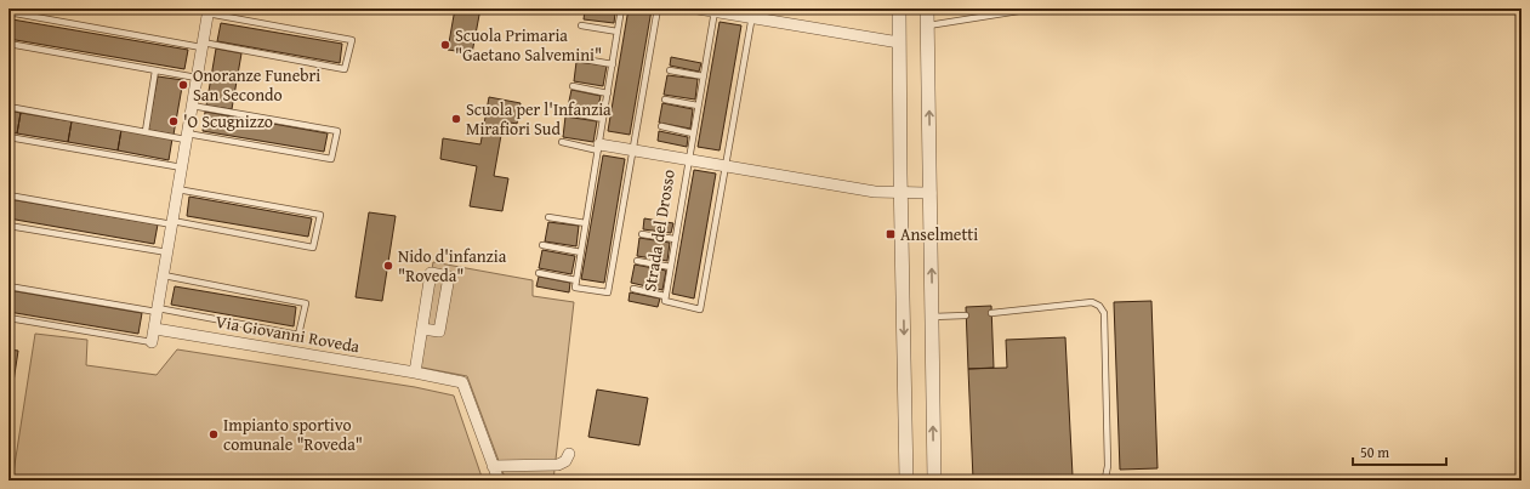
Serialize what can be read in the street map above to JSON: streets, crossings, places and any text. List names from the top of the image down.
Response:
{
  "streets": {
    "street": ["Strada del Drosso", "Via Giovanni Roveda"]
  },
  "places": {
    "other": [
      "Scuola Primaria \"Gaetano Salvemini\"",
      "Onoranze Funebri San Secondo",
      "Scuola per l'Infanzia Mirafiori Sud",
      "'O Scugnizzo",
      "Nido d'infanzia \"Roveda\"",
      "Impianto sportivo comunale \"Roveda\""
    ],
    "transit": ["Anselmetti"]
  },
  "scale_bar": "50 m"
}
